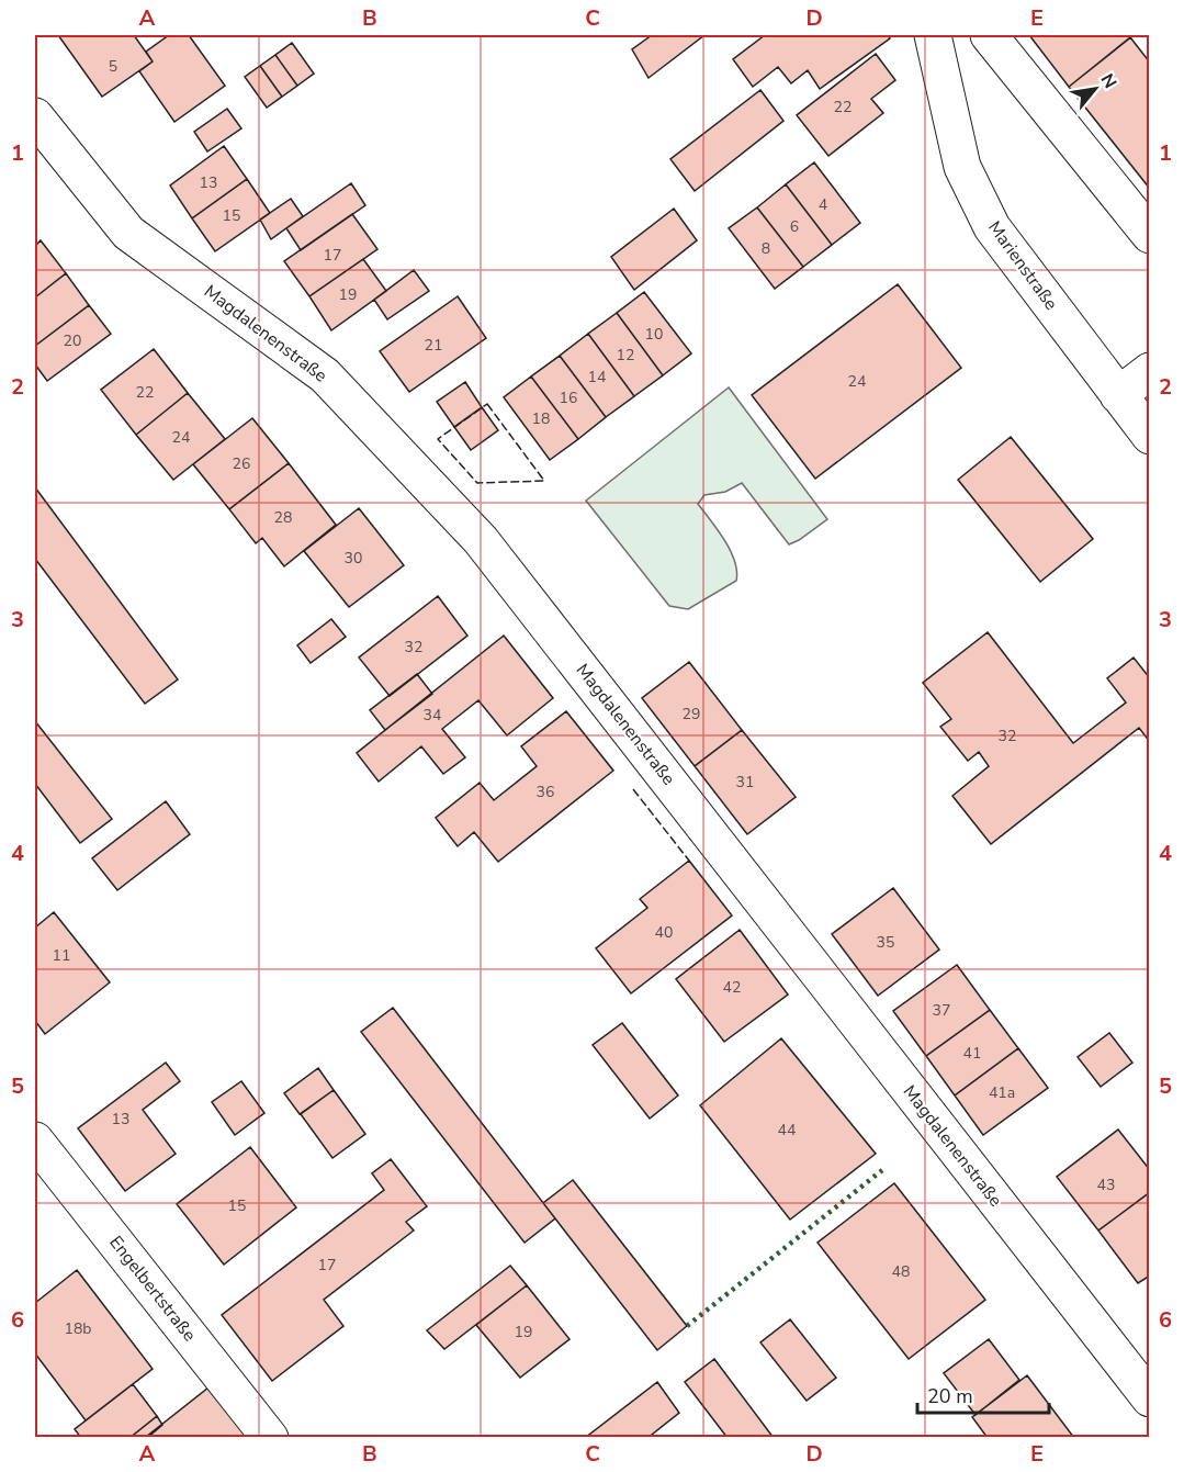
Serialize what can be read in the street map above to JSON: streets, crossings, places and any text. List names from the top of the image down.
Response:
{
  "streets": {
    "street": ["Marienstraße", "Magdalenenstraße", "Engelbertstraße"]
  },
  "house_numbers": [
    "5",
    "22",
    "13",
    "4",
    "15",
    "6",
    "8",
    "17",
    "19",
    "10",
    "20",
    "21",
    "12",
    "14",
    "24",
    "22",
    "16",
    "18",
    "24",
    "26",
    "28",
    "30",
    "32",
    "29",
    "34",
    "32",
    "31",
    "36",
    "40",
    "35",
    "11",
    "42",
    "37",
    "41",
    "41a",
    "13",
    "44",
    "43",
    "15",
    "17",
    "48",
    "18b",
    "19"
  ],
  "scale_bar": "20 m",
  "north": "top right",
  "grid": {
    "columns": [
      "A",
      "B",
      "C",
      "D",
      "E"
    ],
    "rows": [
      "1",
      "2",
      "3",
      "4",
      "5",
      "6"
    ]
  }
}
